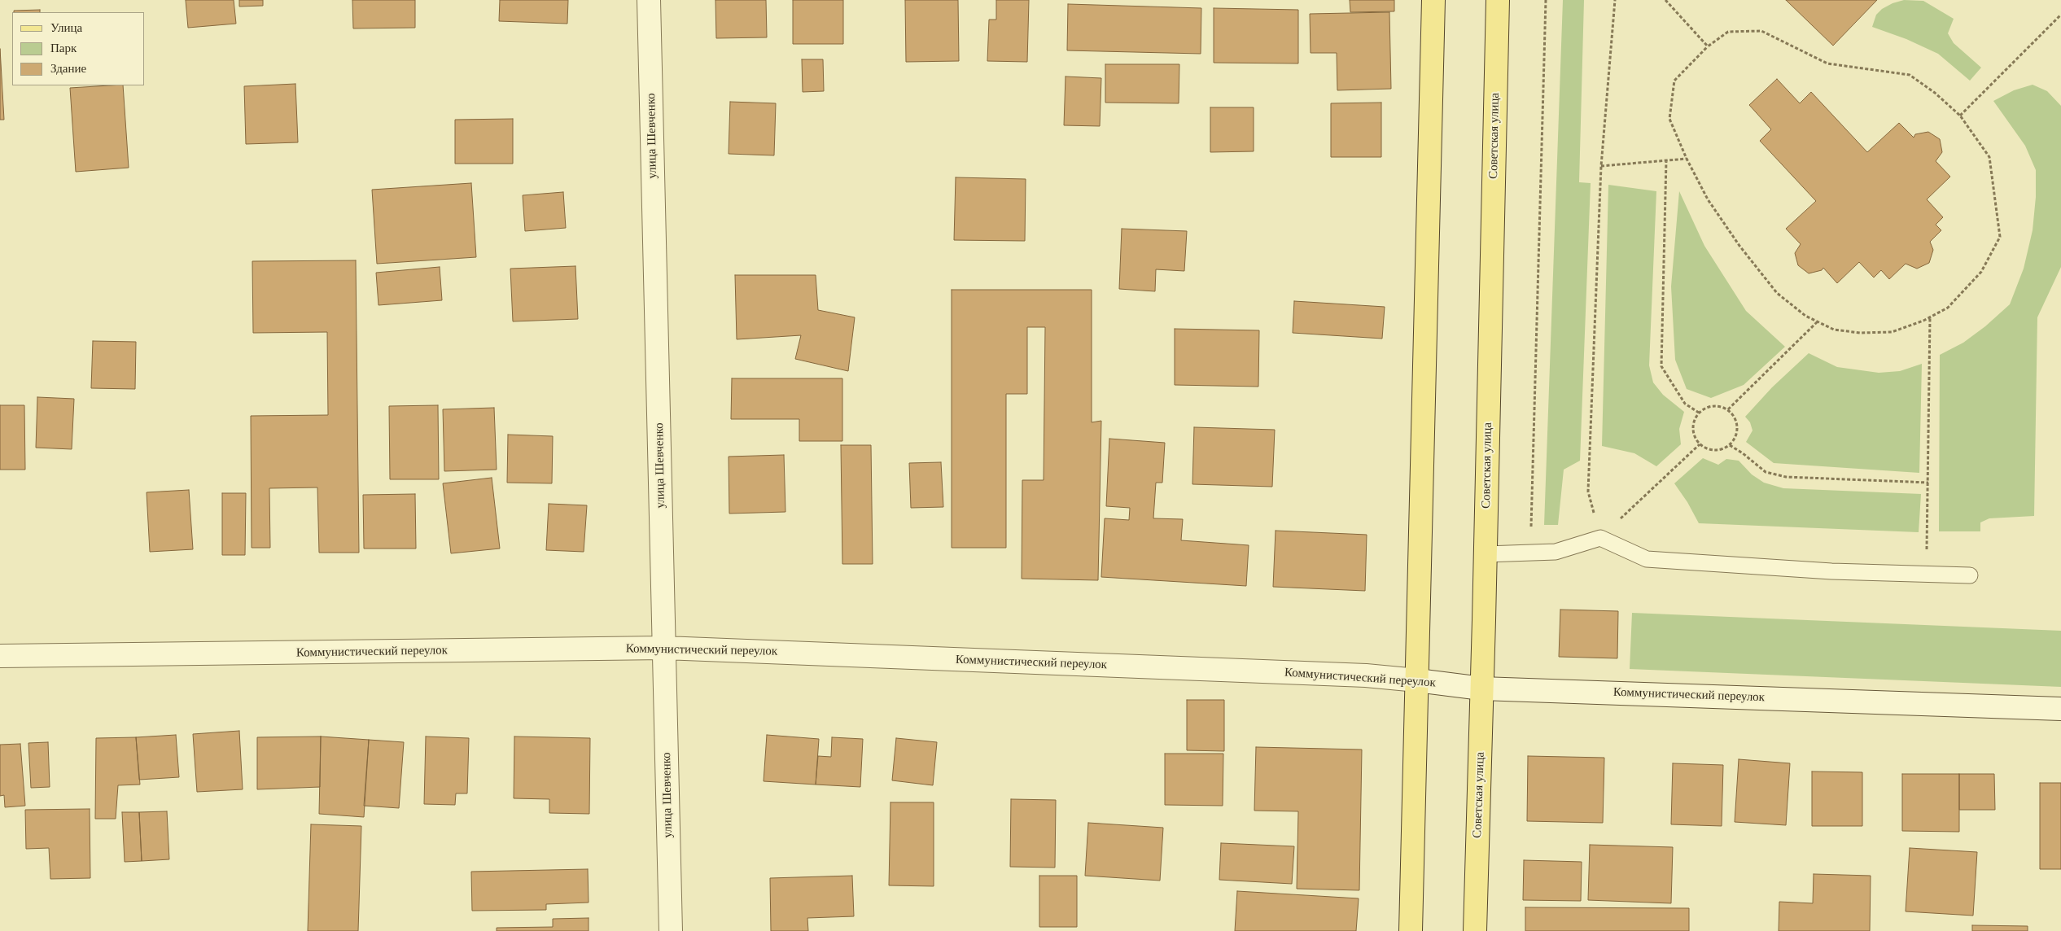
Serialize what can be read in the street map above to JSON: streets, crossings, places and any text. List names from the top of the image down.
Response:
{
  "streets": {
    "main road": ["Советская улица"],
    "street": ["улица Шевченко", "Коммунистический переулок"]
  },
  "crossings": [
    ["улица Шевченко", "Коммунистический переулок"],
    ["Советская улица", "Коммунистический переулок"]
  ],
  "legend": ["Улица", "Парк", "Здание"]
}
